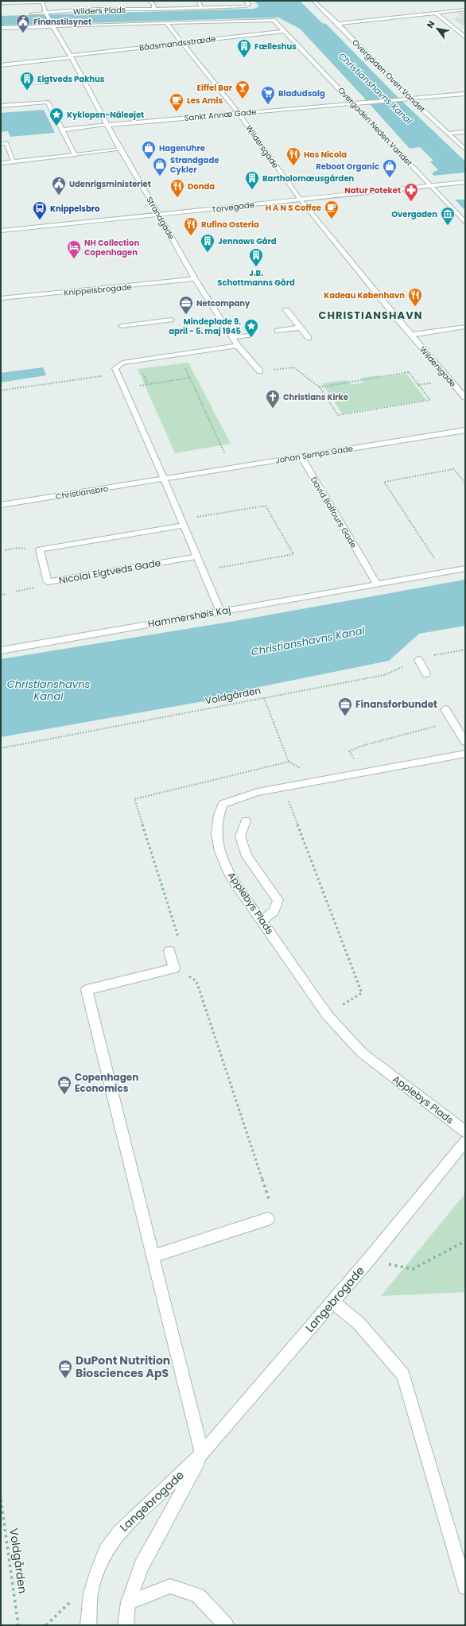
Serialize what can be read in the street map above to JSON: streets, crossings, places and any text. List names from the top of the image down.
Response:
{
  "streets": {
    "street": [
      "Wilders Plads",
      "Bådsmandsstræde",
      "Overgaden Oven Vandet",
      "Sankt Annæ Gade",
      "Overgaden Neden Vandet",
      "Wildersgade",
      "Torvegade",
      "Strandgade",
      "Knippelsbrogade",
      "Johan Semps Gade",
      "Christiansbro",
      "David Balfours Gade",
      "Nicolai Eigtveds Gade",
      "Hammershøis Kaj",
      "Applebys Plads",
      "Langebrogade"
    ],
    "path": ["Voldgården"]
  },
  "crossings": [
    ["Wilders Plads", "Strandgade"],
    ["Bådsmandsstræde", "Overgaden Neden Vandet"],
    ["Bådsmandsstræde", "Wildersgade"],
    ["Bådsmandsstræde", "Strandgade"],
    ["Overgaden Oven Vandet", "Sankt Annæ Gade"],
    ["Sankt Annæ Gade", "Overgaden Neden Vandet"],
    ["Sankt Annæ Gade", "Wildersgade"],
    ["Sankt Annæ Gade", "Strandgade"],
    ["Overgaden Neden Vandet", "Torvegade"],
    ["Wildersgade", "Torvegade"],
    ["Torvegade", "Strandgade"],
    ["Strandgade", "Knippelsbrogade"],
    ["Johan Semps Gade", "Christiansbro"],
    ["Johan Semps Gade", "David Balfours Gade"],
    ["David Balfours Gade", "Hammershøis Kaj"]
  ],
  "districts": ["CHRISTIANSHAVN"],
  "water": ["Christianshavns Kanal"],
  "places": {
    "public building": ["Finanstilsynet", "Udenrigsministeriet"],
    "building": [
      "Fælleshus",
      "Eigtveds Pakhus",
      "Bartholomæusgården",
      "Jennows Gård",
      "J.B. Schottmanns Gård"
    ],
    "bar": ["Eiffel Bar"],
    "supermarket": ["Bladudsalg"],
    "cafe": ["Les Amis", "H A N S Coffee"],
    "place": ["Kyklopen-Nåleøjet", "Mindeplade 9. april - 5. maj 1945"],
    "shop": ["HagenUhre", "Strandgade Cykler", "Reboot Organic"],
    "restaurant": [
      "Hos Nicola",
      "Donda",
      "Rufino Osteria",
      "Kadeau København"
    ],
    "pharmacy": ["Natur Poteket"],
    "bus stop": ["Knippelsbro"],
    "museum": ["Overgaden"],
    "hotel": ["NH Collection Copenhagen"],
    "office": [
      "Netcompany",
      "Finansforbundet",
      "Copenhagen Economics",
      "DuPont Nutrition Biosciences ApS"
    ],
    "church": ["Christians Kirke"]
  },
  "north": "top left"
}
